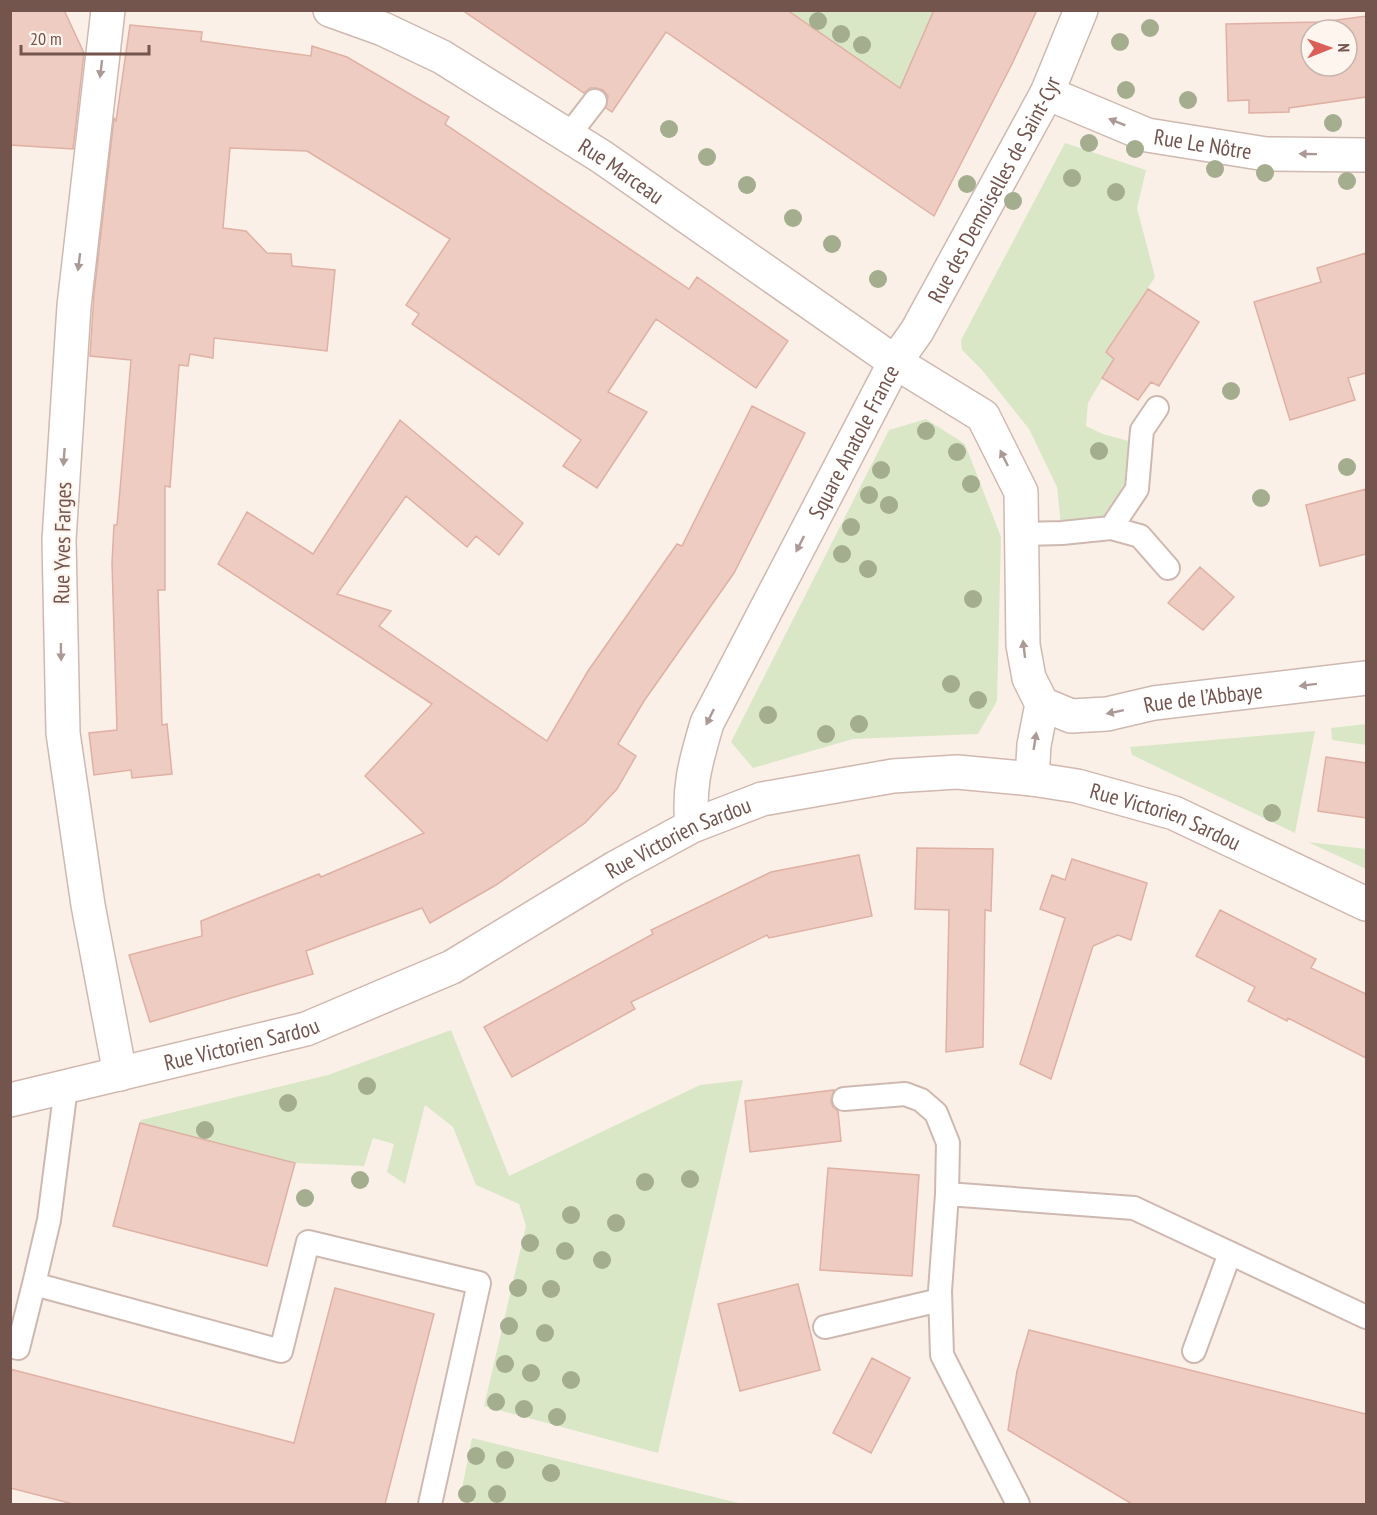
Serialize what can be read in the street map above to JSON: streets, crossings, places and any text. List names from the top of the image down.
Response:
{
  "streets": {
    "street": [
      "Rue Le Nôtre",
      "Rue Marceau",
      "Rue des Demoiselles de Saint-Cyr",
      "Square Anatole France",
      "Rue Yves Farges",
      "Rue de l’Abbaye",
      "Rue Victorien Sardou"
    ]
  },
  "crossings": [
    ["Rue Le Nôtre", "Rue des Demoiselles de Saint-Cyr"],
    ["Rue Marceau", "Rue des Demoiselles de Saint-Cyr"],
    ["Rue Marceau", "Square Anatole France"],
    ["Rue des Demoiselles de Saint-Cyr", "Square Anatole France"],
    ["Square Anatole France", "Rue de l’Abbaye"],
    ["Square Anatole France", "Rue Victorien Sardou"],
    ["Rue Yves Farges", "Rue Victorien Sardou"]
  ],
  "one_way": ["Rue Le Nôtre", "Rue Yves Farges", "Rue de l’Abbaye"],
  "scale_bar": "20 m",
  "north": "right"
}
